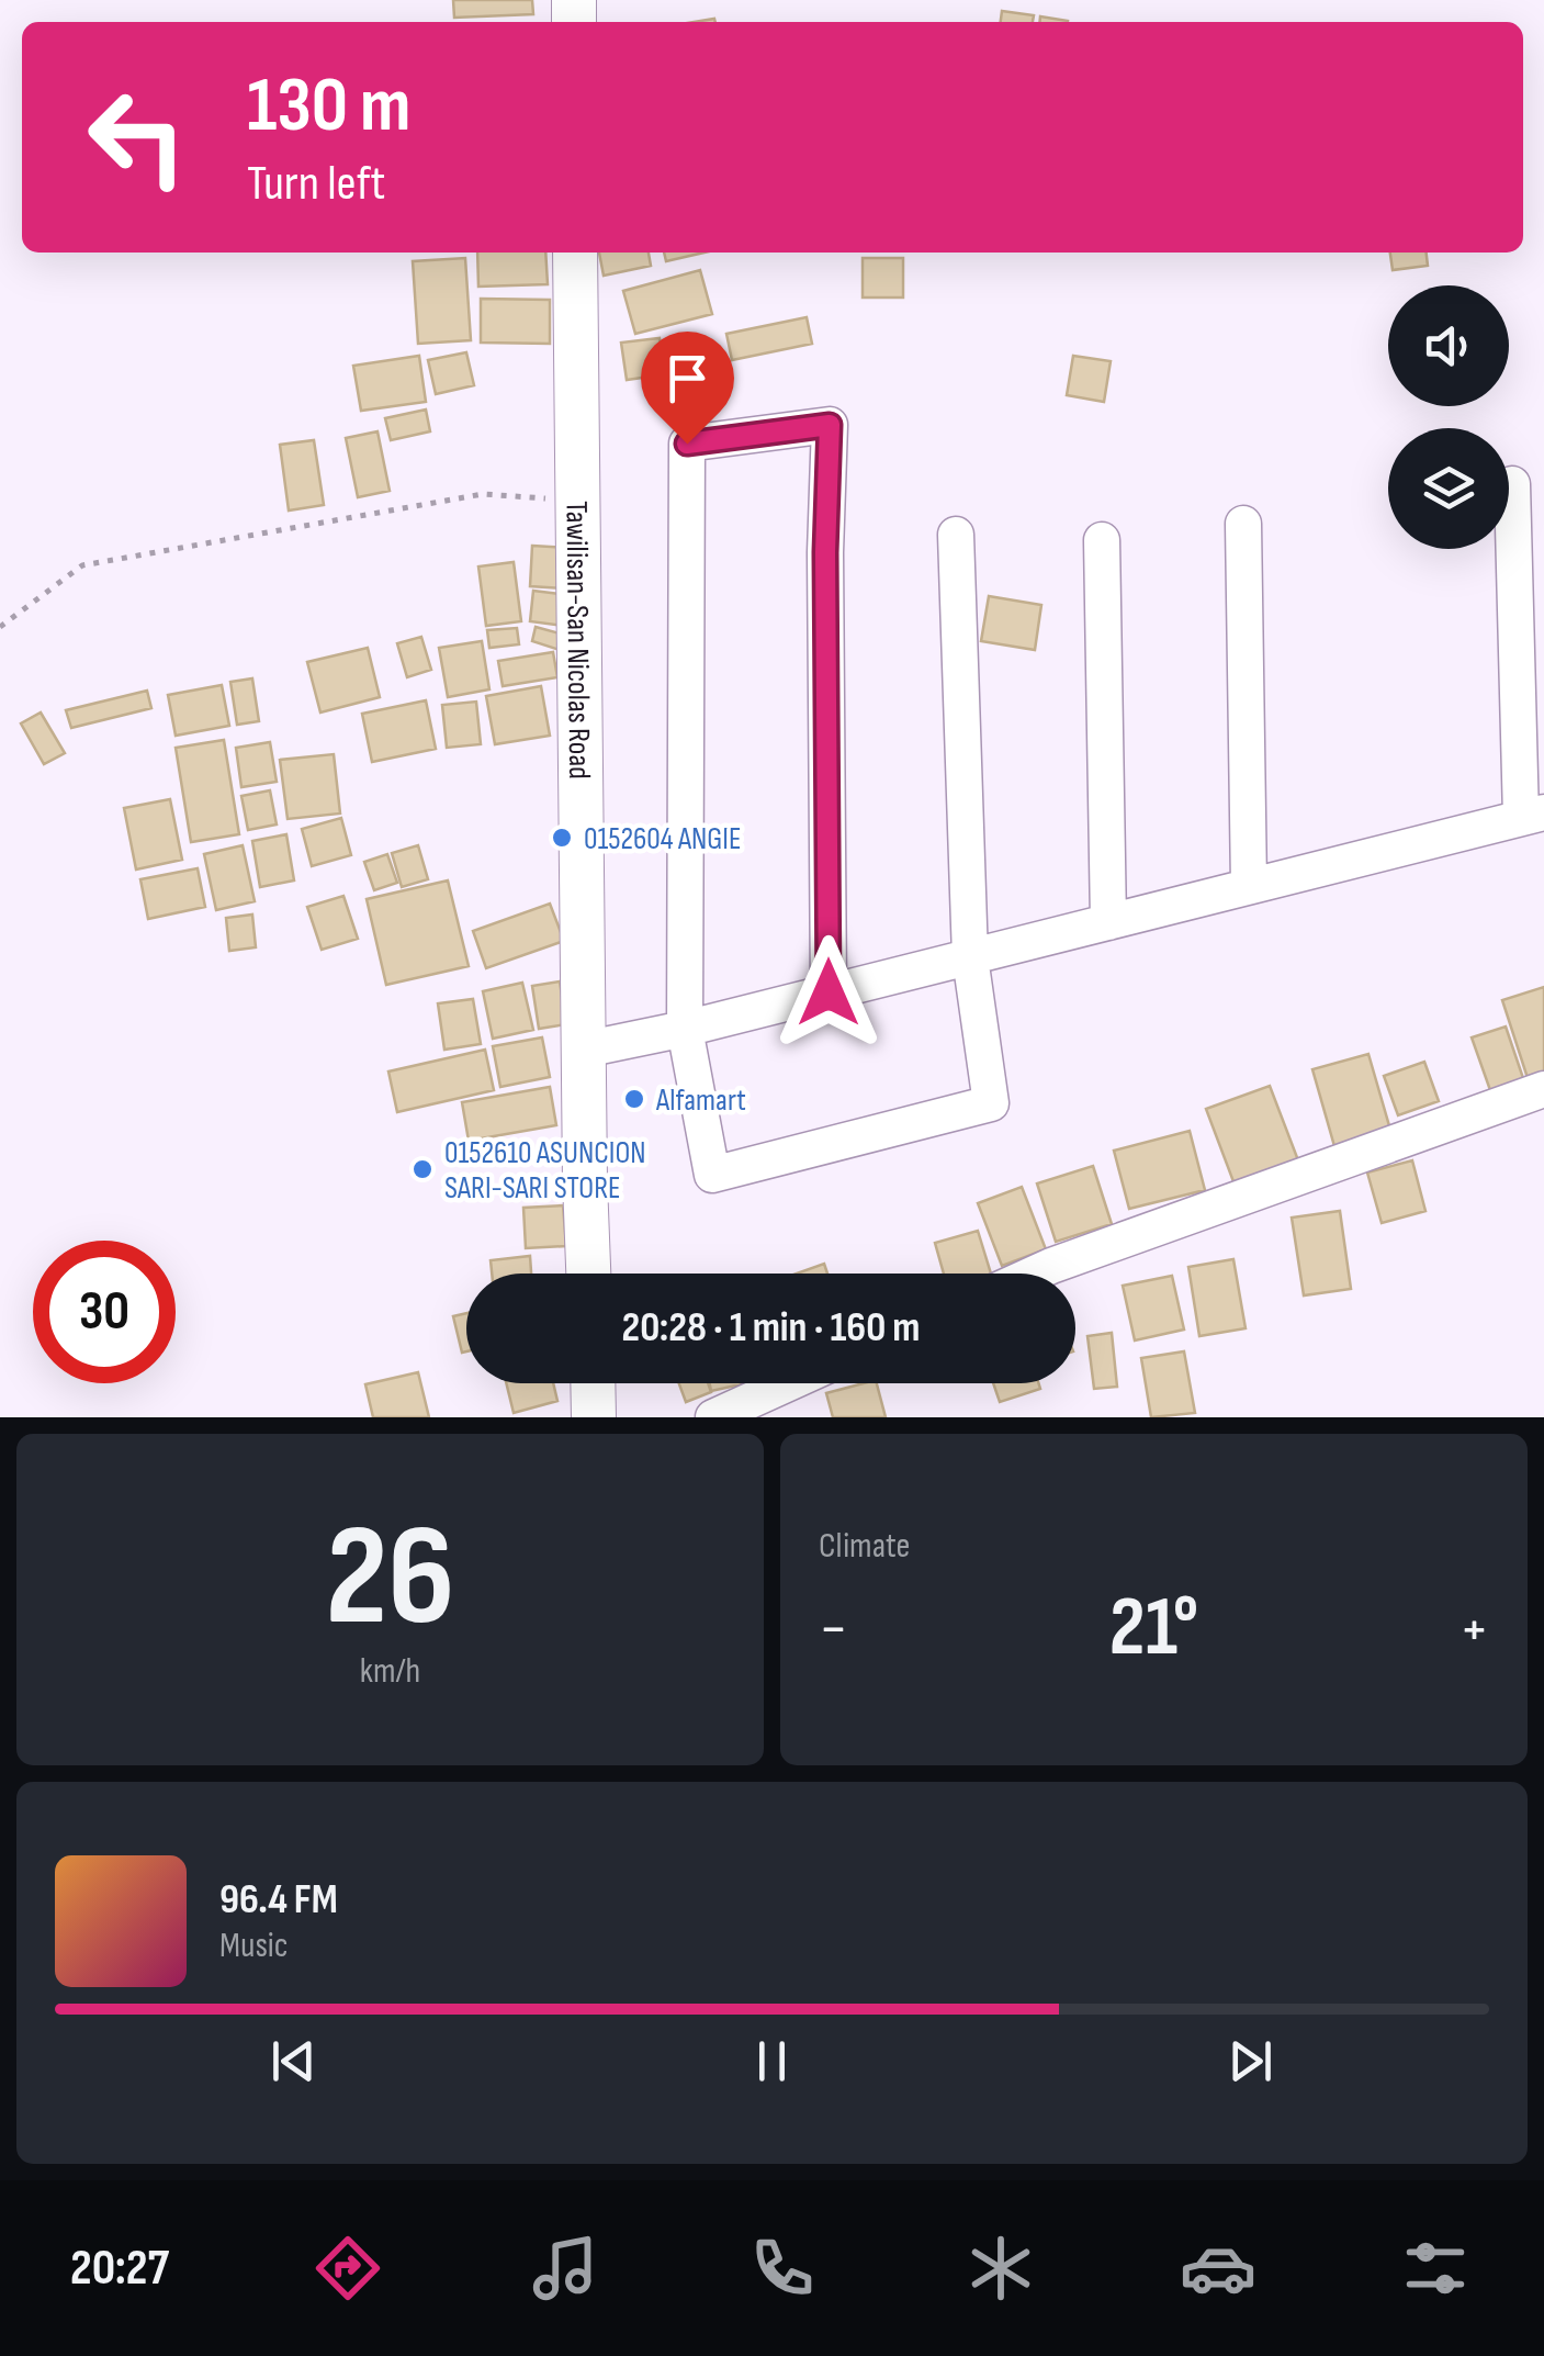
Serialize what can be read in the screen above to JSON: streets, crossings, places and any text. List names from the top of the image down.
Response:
{
  "streets": {
    "main road": ["Tawilisan-San Nicolas Road"]
  },
  "places": ["0152604 ANGIE", "Alfamart", "0152610 ASUNCION SARI-SARI STORE"],
  "page": {
    "turn": ["130 m", "Turn left"],
    "limit": "30",
    "trip": "20:28 · 1 min · 160 m",
    "tile": [
      ["26", "km/h"],
      "Climate"
    ],
    "heat": ["−", "21°", "+"],
    "song": ["96.4 FM", "Music"],
    "tabs": "20:27"
  }
}
